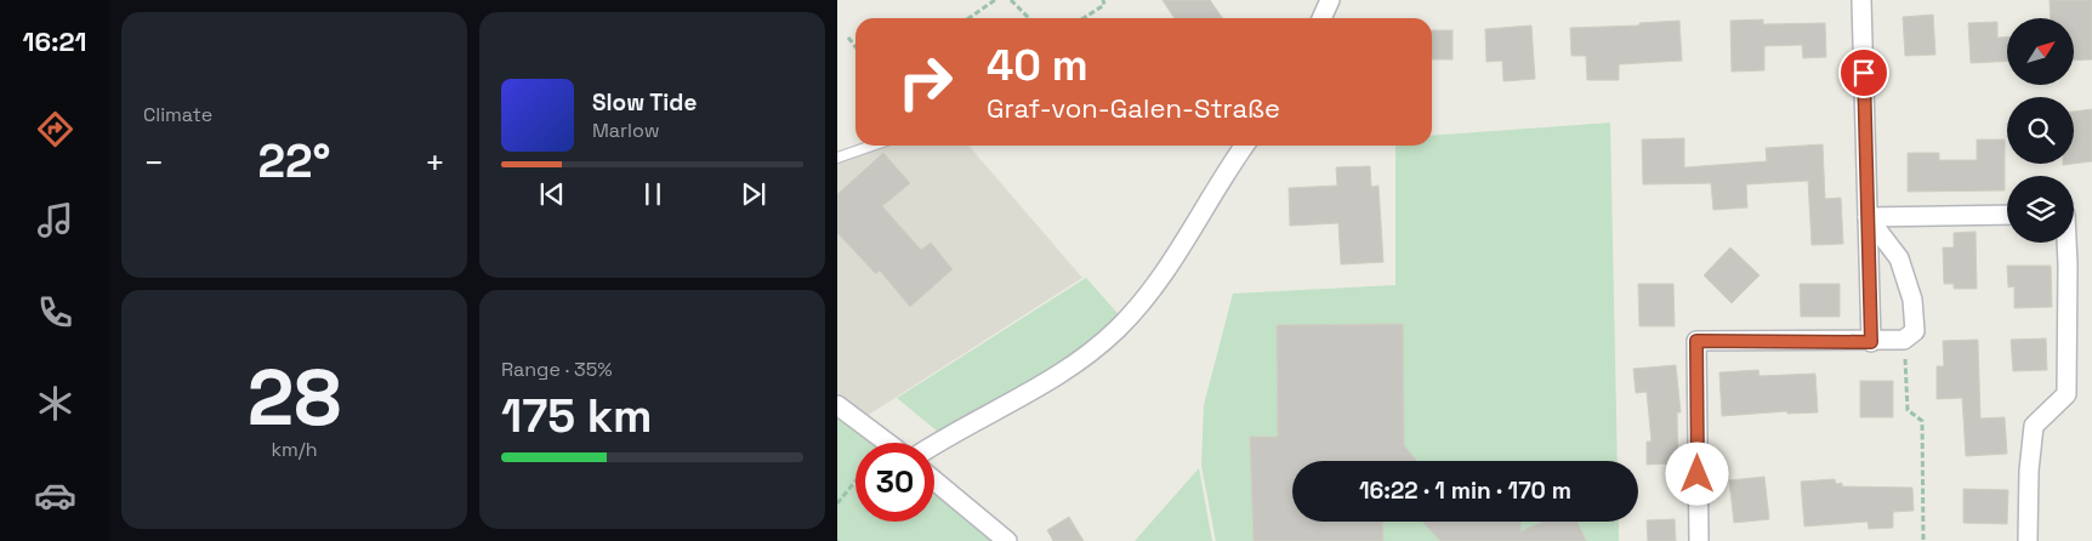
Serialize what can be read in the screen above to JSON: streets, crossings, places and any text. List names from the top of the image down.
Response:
{
  "north": "top right",
  "page": {
    "tabs": "16:21",
    "tile": [
      "Climate",
      ["28", "km/h"],
      ["Range · 35%", "175 km"]
    ],
    "turn": ["40 m", "Graf-von-Galen-Straße"],
    "song": ["Slow Tide", "Marlow"],
    "heat": ["−", "22°", "+"],
    "limit": "30",
    "trip": "16:22 · 1 min · 170 m"
  }
}
